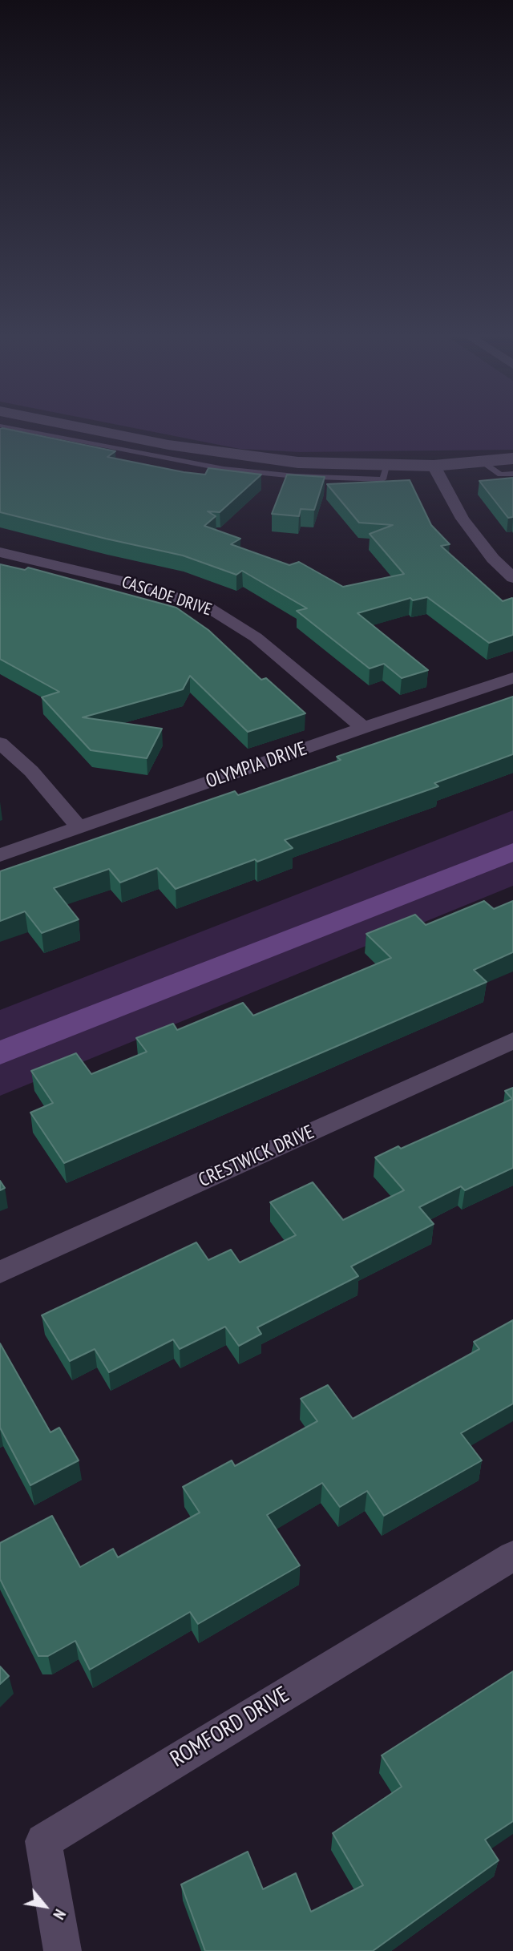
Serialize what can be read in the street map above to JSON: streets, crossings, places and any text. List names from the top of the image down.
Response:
{
  "streets": {
    "street": [
      "CASCADE DRIVE",
      "OLYMPIA DRIVE",
      "CRESTWICK DRIVE",
      "ROMFORD DRIVE"
    ]
  },
  "crossings": [
    ["CASCADE DRIVE", "OLYMPIA DRIVE"]
  ],
  "north": "bottom right"
}
